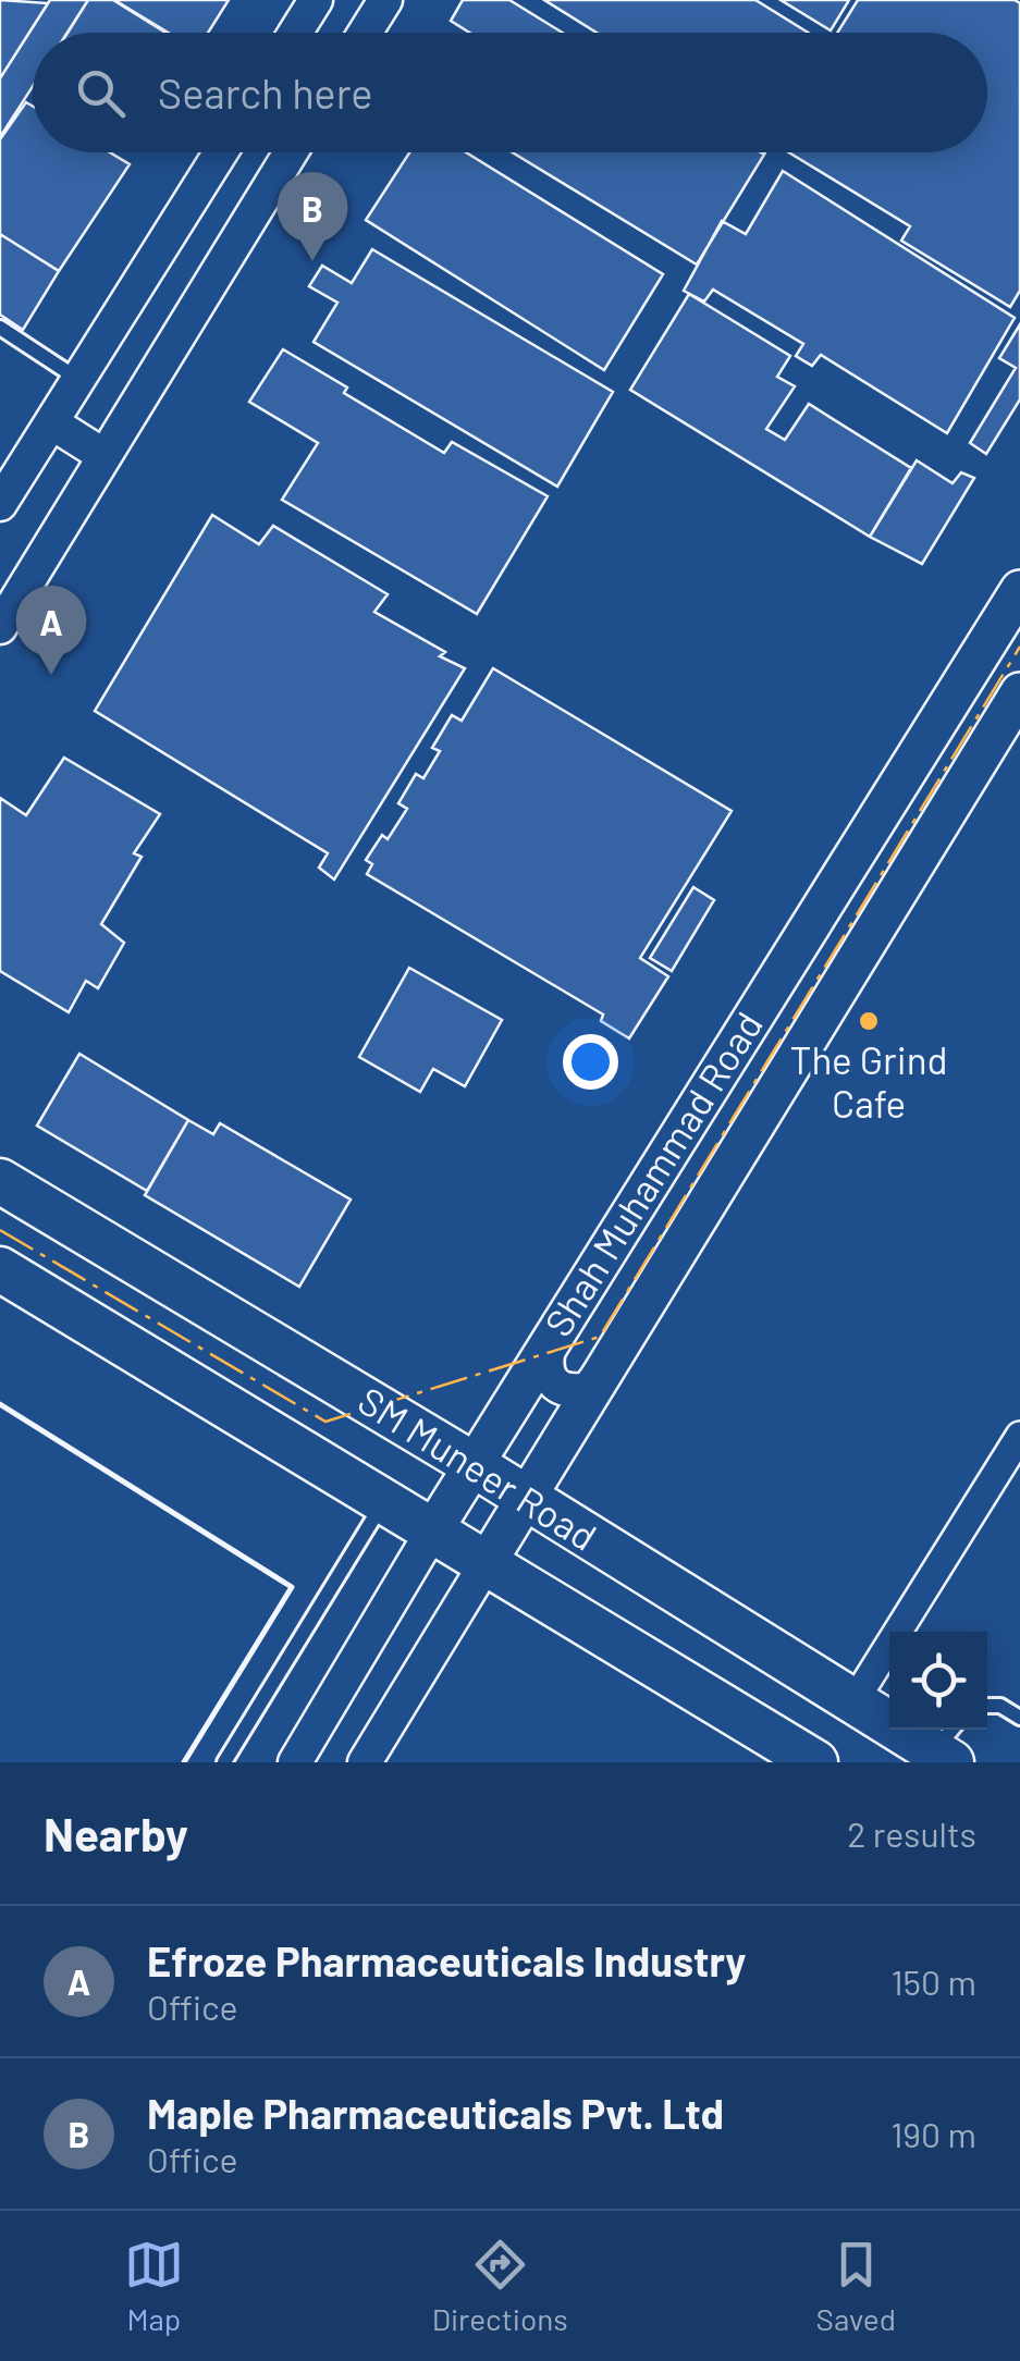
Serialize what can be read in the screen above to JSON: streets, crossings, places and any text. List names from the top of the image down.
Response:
{
  "streets": {
    "main road": ["Shah Muhammad Road", "SM Muneer Road"]
  },
  "crossings": [
    ["Shah Muhammad Road", "SM Muneer Road"]
  ],
  "places": ["The Grind Cafe"],
  "page": {
    "search": "Search here",
    "pins": ["B", "A"],
    "heading": ["Nearby", "2 results"],
    "list": [
      {
        "mark": "A",
        "name": "Efroze Pharmaceuticals Industry",
        "note": "Office",
        "value": "150 m"
      },
      {
        "mark": "B",
        "name": "Maple Pharmaceuticals Pvt. Ltd",
        "note": "Office",
        "value": "190 m"
      }
    ],
    "nav": ["Map", "Directions", "Saved"]
  }
}
